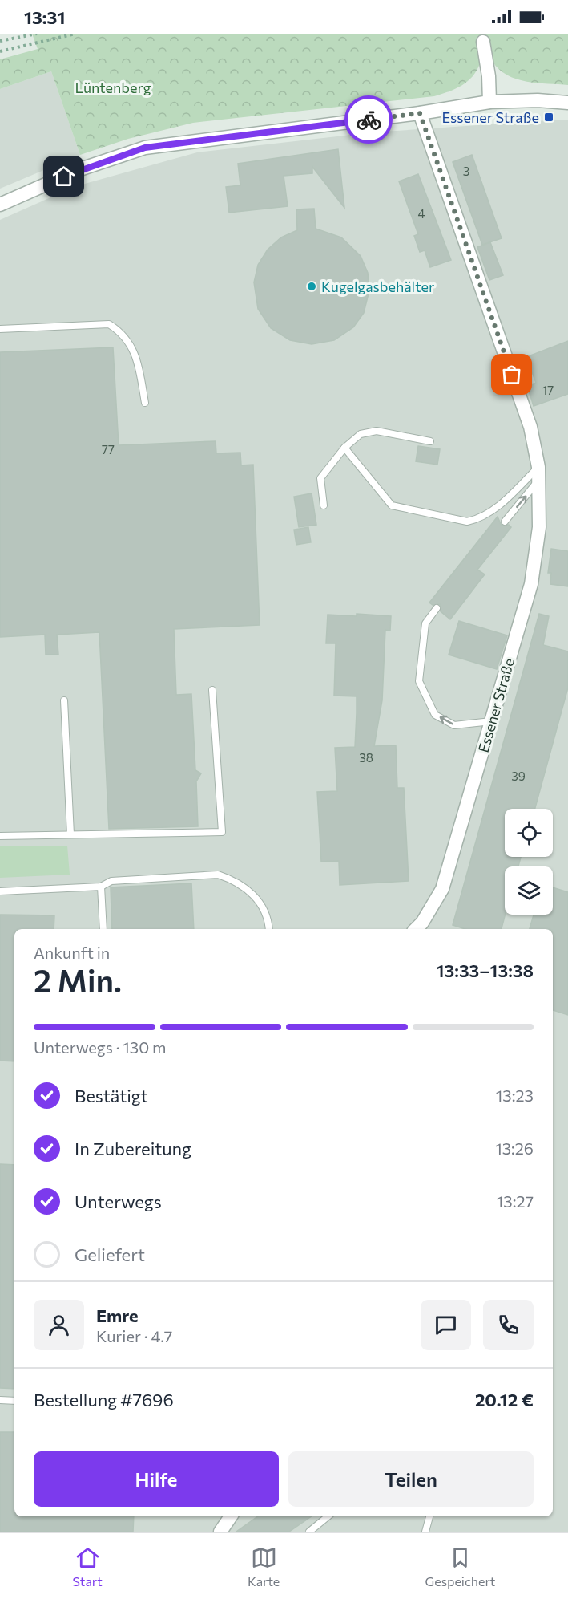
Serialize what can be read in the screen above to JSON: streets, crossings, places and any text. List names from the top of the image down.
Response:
{
  "streets": {
    "street": ["Essener Straße"]
  },
  "parks": ["Lüntenberg"],
  "places": {
    "transit": ["Essener Straße"],
    "other": ["Kugelgasbehälter"]
  },
  "house_numbers": [
    "3",
    "4",
    "17",
    "77",
    "38",
    "39"
  ],
  "page": {
    "status": "13:31",
    "heading": ["2 Min.", "Ankunft in", "13:33–13:38"],
    "panel": [
      "Emre",
      "Kurier · 4.7",
      "Bestellung #7696",
      "20.12 €"
    ],
    "bar": "Unterwegs · 130 m",
    "list": [
      ["Bestätigt", "13:23"],
      ["In Zubereitung", "13:26"],
      ["Unterwegs", "13:27"],
      "Geliefert"
    ],
    "buttons": ["Hilfe", "Teilen"],
    "tabs": ["Start", "Karte", "Gespeichert"]
  }
}
